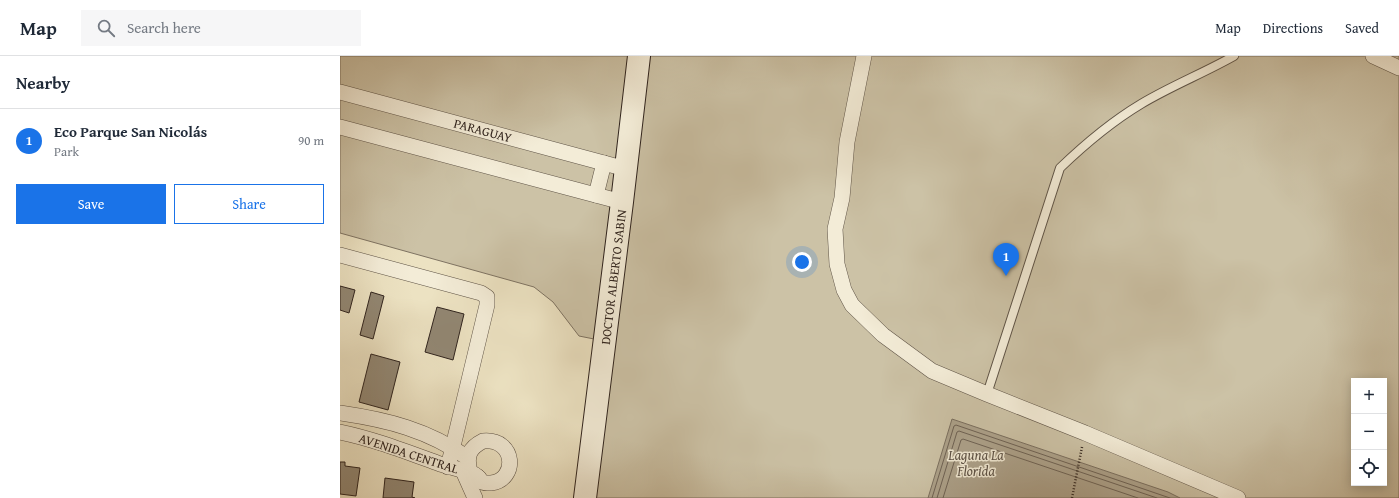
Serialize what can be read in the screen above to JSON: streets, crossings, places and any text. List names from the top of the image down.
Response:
{
  "streets": {
    "street": ["PARAGUAY", "DOCTOR ALBERTO SABIN", "AVENIDA CENTRAL"]
  },
  "crossings": [
    ["PARAGUAY", "DOCTOR ALBERTO SABIN"]
  ],
  "water": ["Laguna La Florida"],
  "page": {
    "header": "Map",
    "search": "Search here",
    "nav": ["Map", "Directions", "Saved"],
    "heading": "Nearby",
    "list": [
      {
        "mark": "1",
        "name": "Eco Parque San Nicolás",
        "note": "Park",
        "value": "90 m"
      }
    ],
    "buttons": ["Save", "Share"],
    "pins": "1",
    "map_buttons": ["+", "−"]
  }
}
